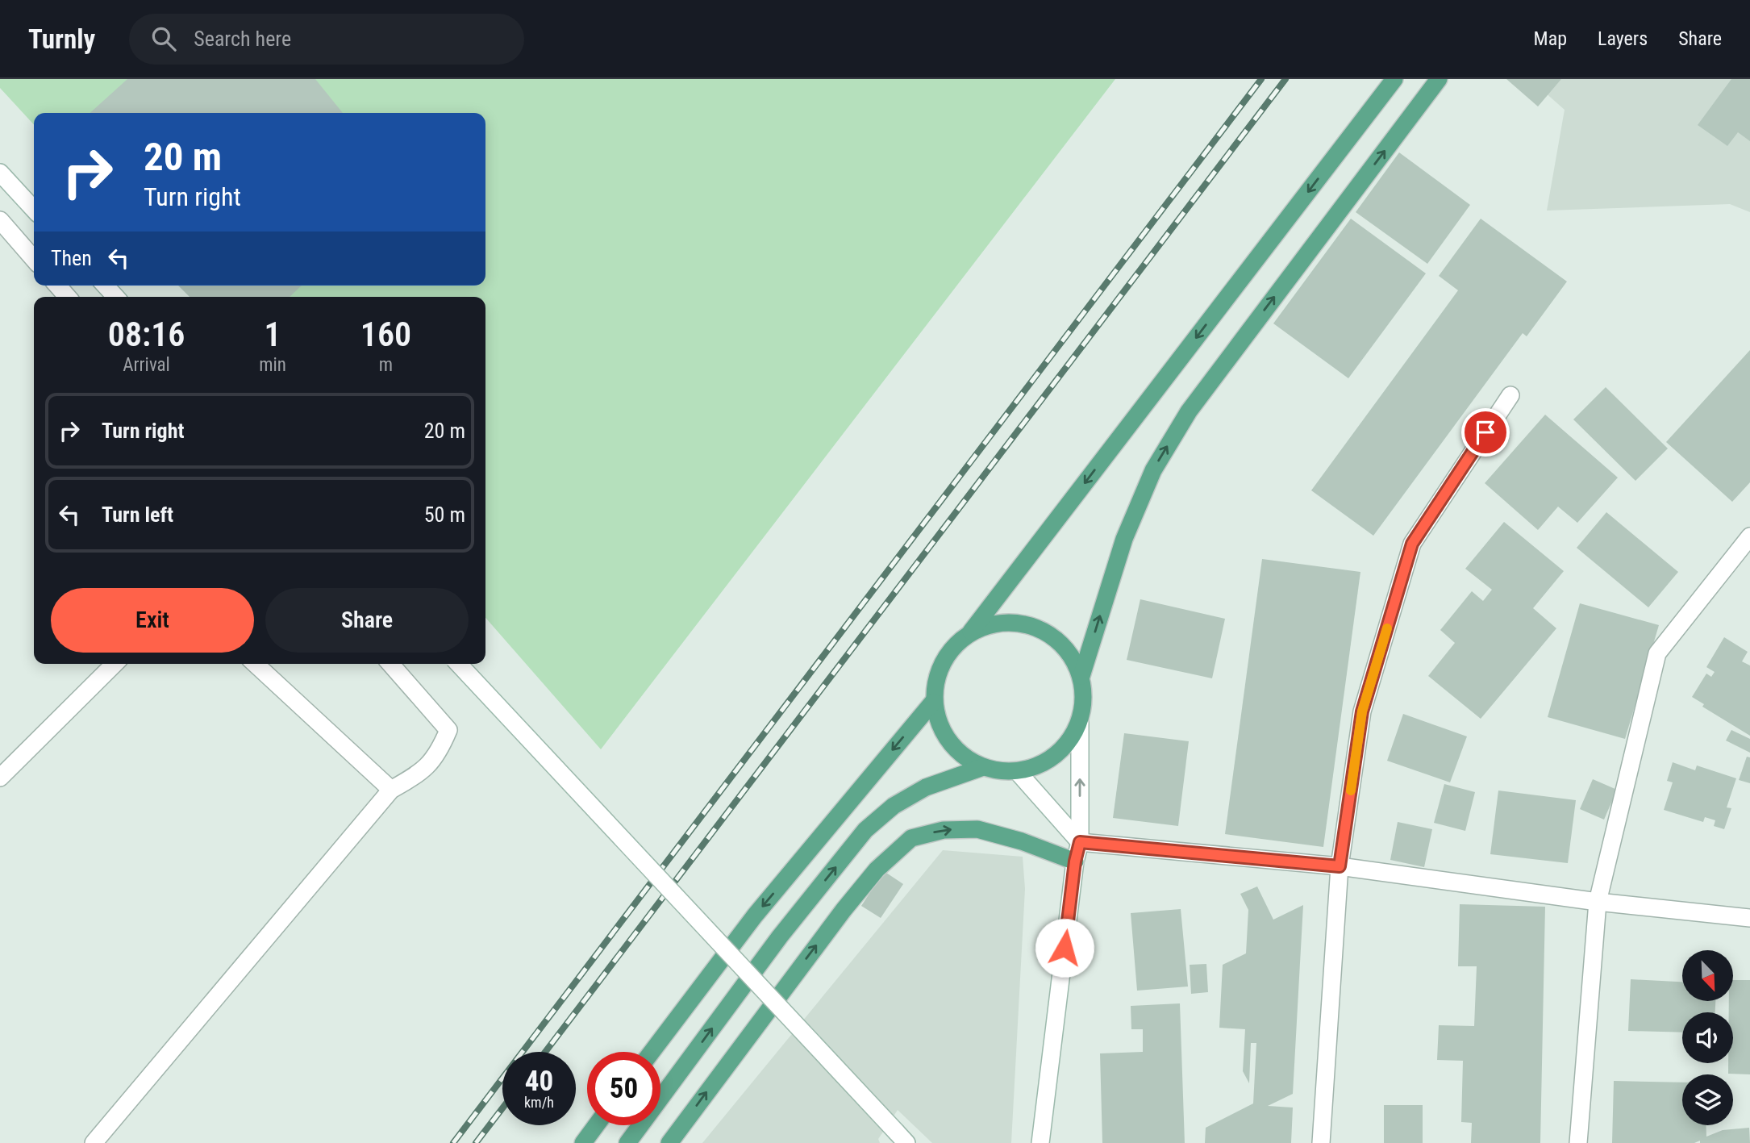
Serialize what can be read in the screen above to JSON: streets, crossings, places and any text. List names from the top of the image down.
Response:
{
  "north": "bottom right",
  "page": {
    "header": "Turnly",
    "search": "Search here",
    "nav": ["Map", "Layers", "Share"],
    "turn": ["20 m", "Turn right"],
    "then": "Then",
    "eta": [
      "08:16",
      "Arrival",
      "1",
      "min",
      "160",
      "m"
    ],
    "list": [
      {
        "name": "Turn right",
        "value": "20 m"
      },
      {
        "name": "Turn left",
        "value": "50 m"
      }
    ],
    "buttons": ["Exit", "Share"],
    "speed": "40 km/h",
    "limit": "50"
  }
}
